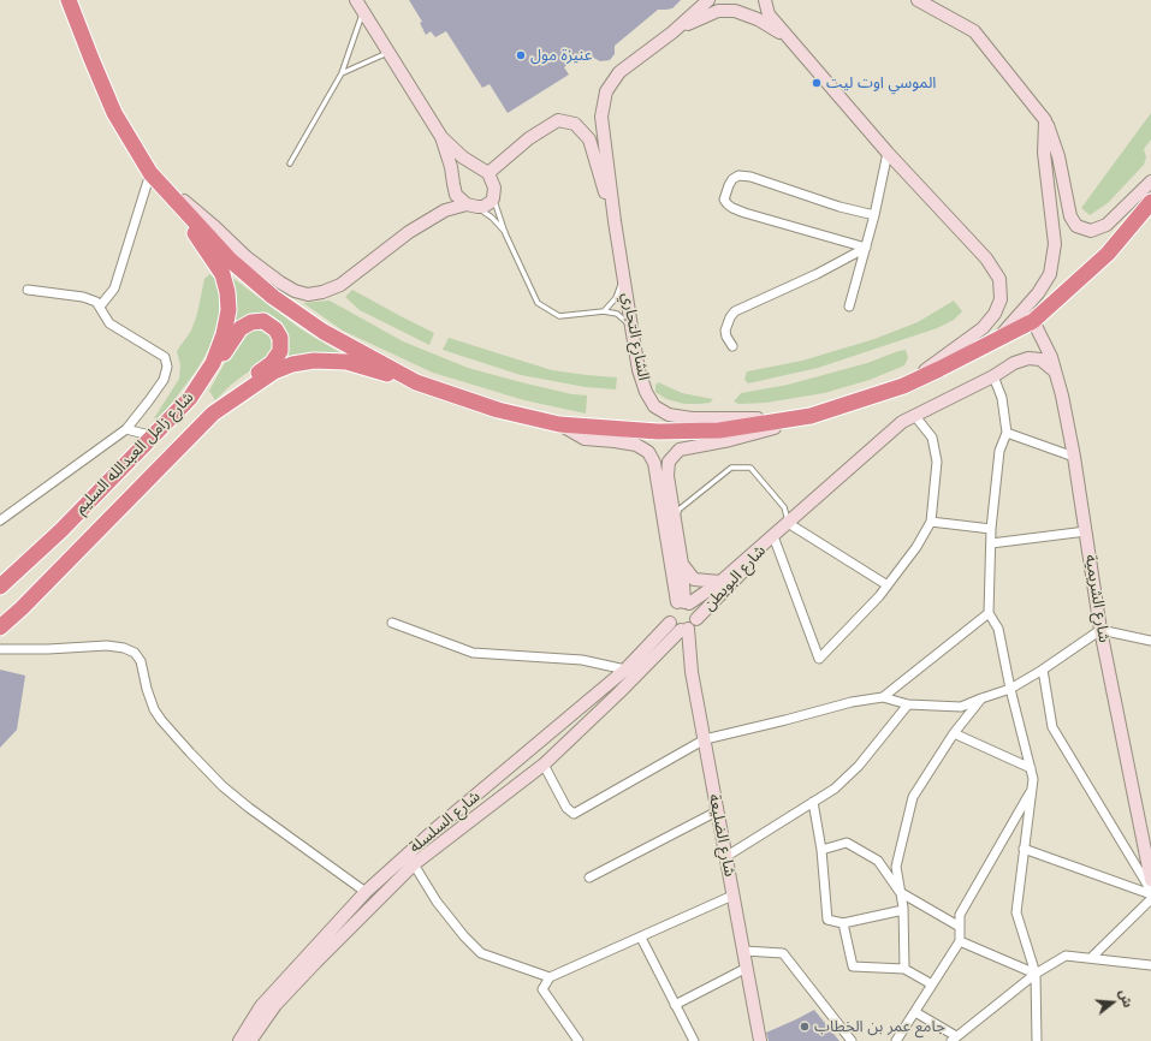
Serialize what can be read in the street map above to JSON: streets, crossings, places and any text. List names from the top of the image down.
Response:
{
  "streets": {
    "highway": ["شارع زامل العبدالله السليم"],
    "street": [
      "الشارع التجاري",
      "شارع البويطن",
      "شارع الشريمية",
      "شارع السلسلة",
      "شارع الضليعة"
    ]
  },
  "crossings": [
    ["شارع البويطن", "شارع السلسلة"],
    ["شارع البويطن", "شارع الضليعة"],
    ["شارع السلسلة", "شارع الضليعة"]
  ],
  "places": ["عنيزة مول", "الموسي اوت ليت", "جامع عمر بن الخطاب"],
  "north": "right"
}
